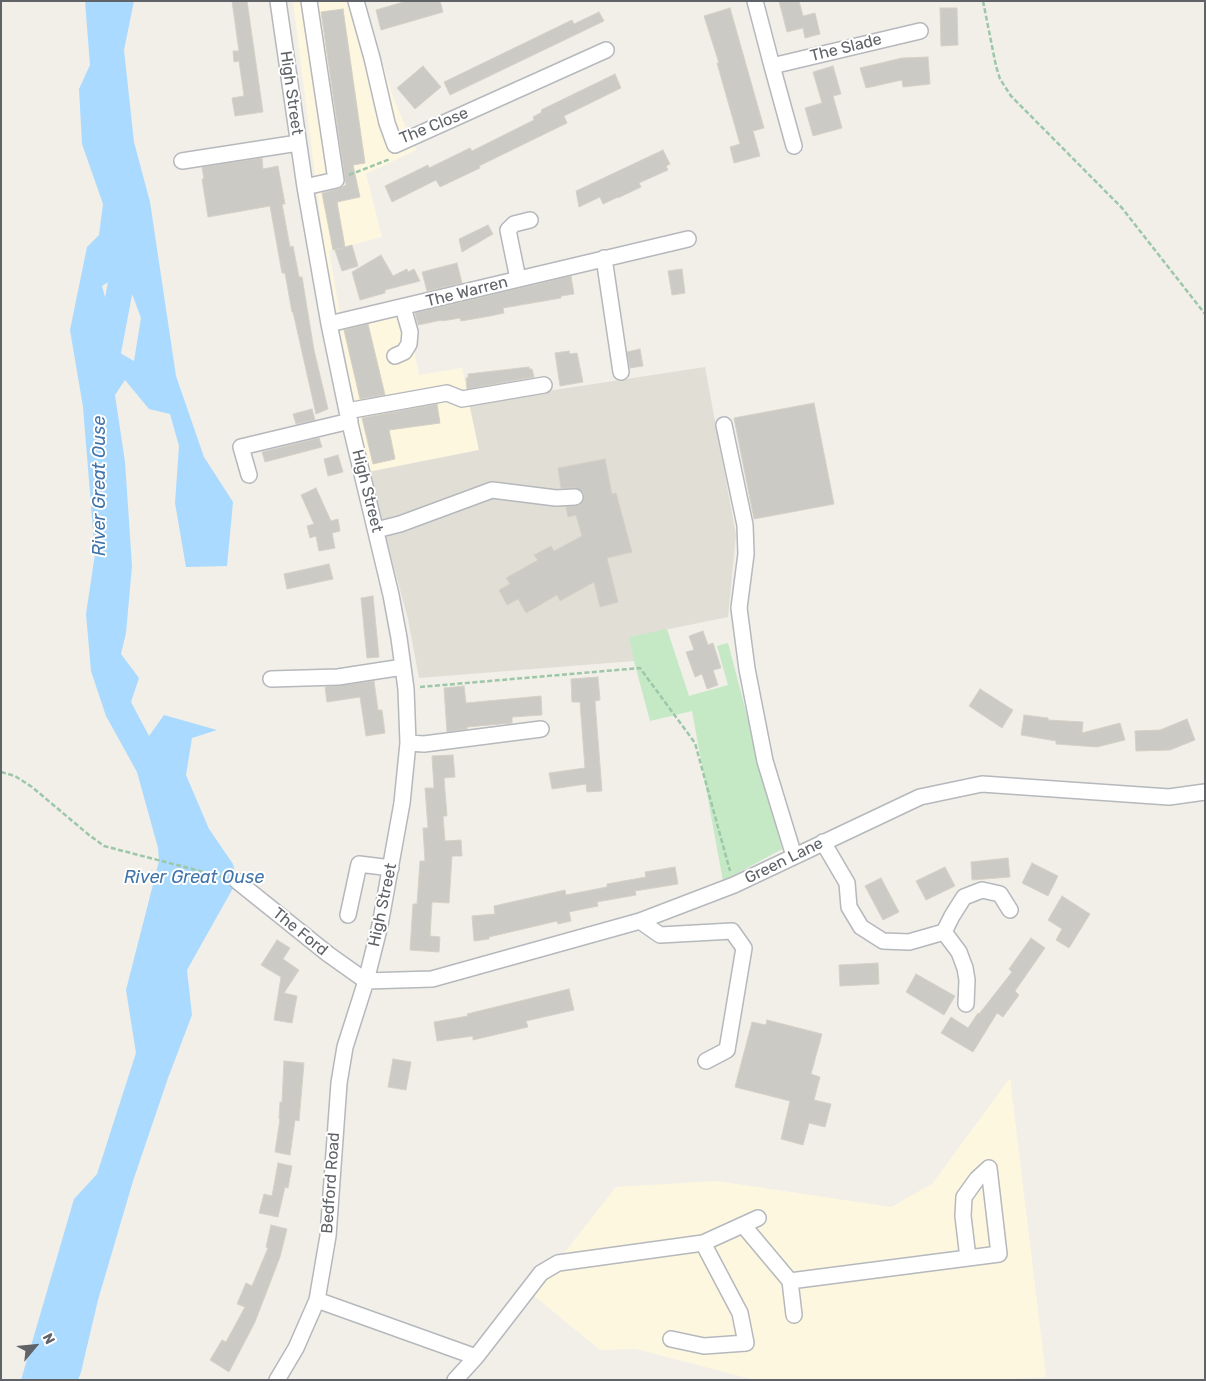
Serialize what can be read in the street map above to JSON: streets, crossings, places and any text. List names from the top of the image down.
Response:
{
  "streets": {
    "street": [
      "The Slade",
      "High Street",
      "The Close",
      "The Warren",
      "Green Lane",
      "The Ford",
      "Bedford Road"
    ]
  },
  "crossings": [
    ["High Street", "The Warren"],
    ["High Street", "Green Lane"],
    ["High Street", "The Ford"],
    ["High Street", "Bedford Road"],
    ["Green Lane", "The Ford"],
    ["Green Lane", "Bedford Road"],
    ["The Ford", "Bedford Road"]
  ],
  "water": ["River Great Ouse"],
  "north": "top right"
}
